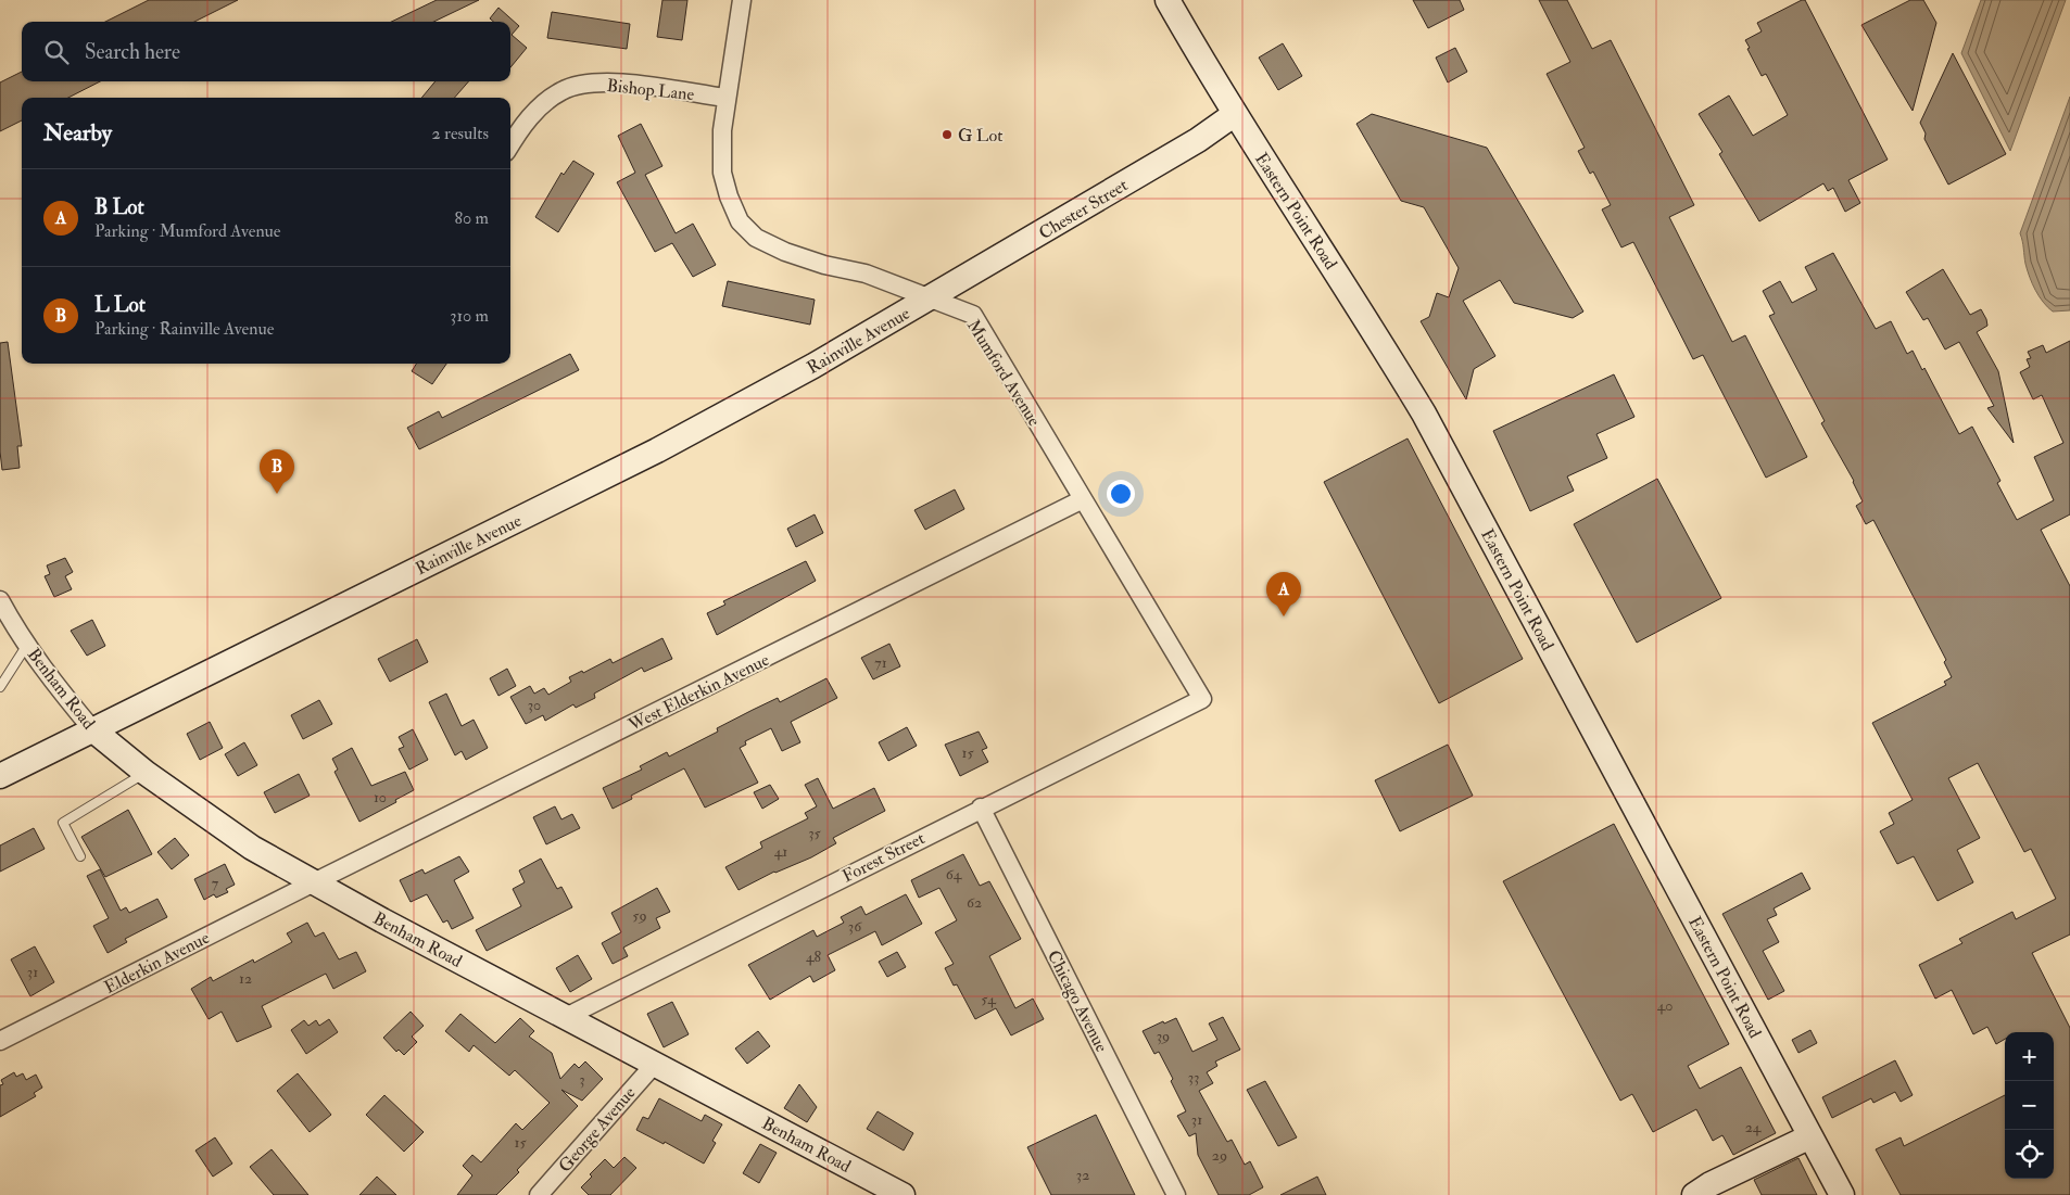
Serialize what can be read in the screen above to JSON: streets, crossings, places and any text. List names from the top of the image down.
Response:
{
  "streets": {
    "main road": [
      "Chester Street",
      "Eastern Point Road",
      "Rainville Avenue",
      "Benham Road"
    ],
    "street": [
      "Bishop Lane",
      "Mumford Avenue",
      "West Elderkin Avenue",
      "Forest Street",
      "Elderkin Avenue",
      "Chicago Avenue",
      "George Avenue"
    ]
  },
  "crossings": [
    ["Bishop Lane", "Mumford Avenue"],
    ["Chester Street", "Eastern Point Road"],
    ["Chester Street", "Rainville Avenue"],
    ["Chester Street", "Mumford Avenue"],
    ["Rainville Avenue", "Mumford Avenue"],
    ["Rainville Avenue", "Benham Road"],
    ["Mumford Avenue", "West Elderkin Avenue"],
    ["Mumford Avenue", "Forest Street"],
    ["Benham Road", "West Elderkin Avenue"],
    ["Benham Road", "Forest Street"],
    ["Benham Road", "Elderkin Avenue"],
    ["Benham Road", "George Avenue"],
    ["West Elderkin Avenue", "Elderkin Avenue"],
    ["Forest Street", "Chicago Avenue"]
  ],
  "places": ["G Lot"],
  "house_numbers": [
    "71",
    "30",
    "15",
    "10",
    "35",
    "41",
    "64",
    "7",
    "62",
    "59",
    "36",
    "48",
    "31",
    "12",
    "54",
    "40",
    "39",
    "33",
    "3",
    "31",
    "24",
    "15",
    "29",
    "32"
  ],
  "page": {
    "search": "Search here",
    "heading": ["Nearby", "2 results"],
    "list": [
      {
        "mark": "A",
        "name": "B Lot",
        "note": "Parking · Mumford Avenue",
        "value": "80 m"
      },
      {
        "mark": "B",
        "name": "L Lot",
        "note": "Parking · Rainville Avenue",
        "value": "310 m"
      }
    ],
    "pins": ["B", "A"],
    "map_buttons": ["+", "−"]
  }
}
